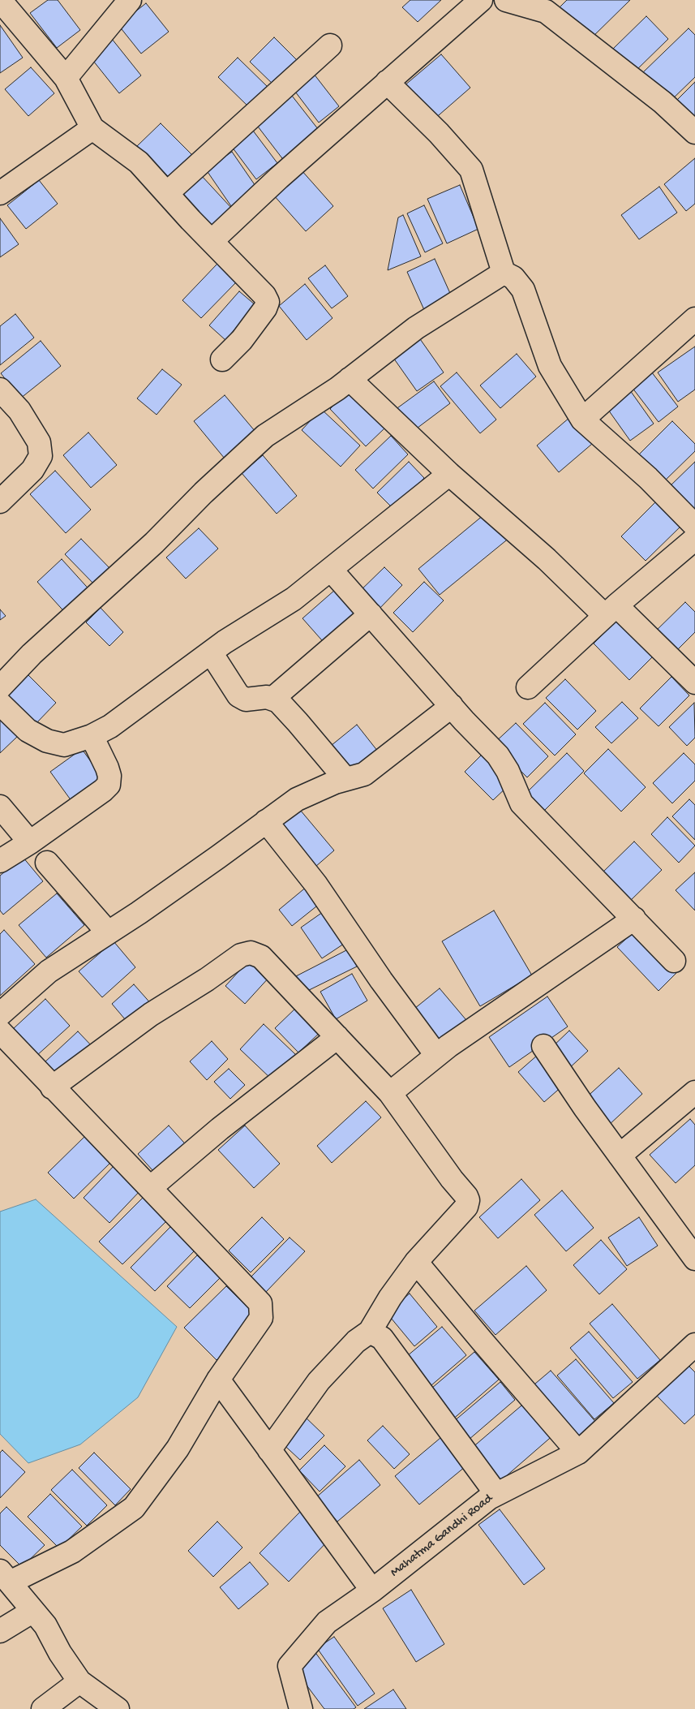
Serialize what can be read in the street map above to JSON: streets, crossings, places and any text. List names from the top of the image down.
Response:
{
  "streets": {
    "street": ["Mahatma Gandhi Road"]
  }
}
